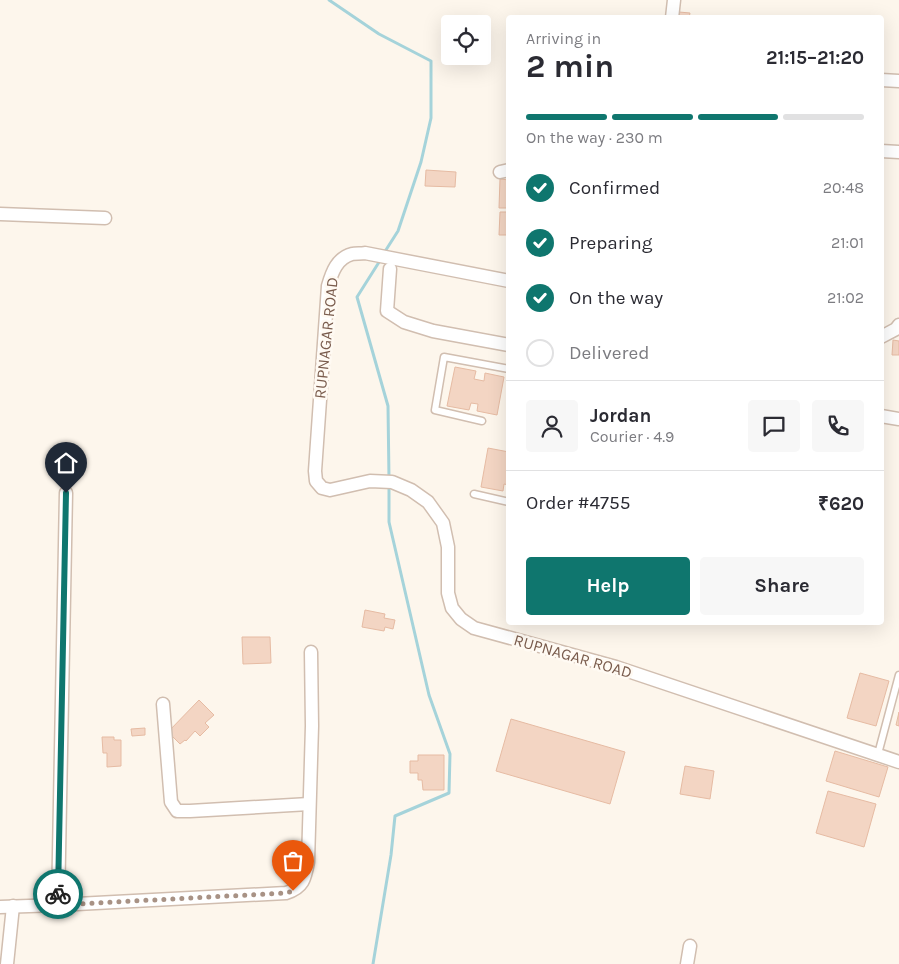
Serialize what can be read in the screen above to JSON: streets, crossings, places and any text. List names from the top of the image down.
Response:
{
  "streets": {
    "street": ["RUPNAGAR ROAD"]
  },
  "page": {
    "heading": ["2 min", "Arriving in", "21:15–21:20"],
    "panel": [
      "Jordan",
      "Courier · 4.9",
      "Order #4755",
      "₹620"
    ],
    "bar": "On the way · 230 m",
    "list": [
      ["Confirmed", "20:48"],
      ["Preparing", "21:01"],
      ["On the way", "21:02"],
      "Delivered"
    ],
    "buttons": ["Help", "Share"]
  }
}
